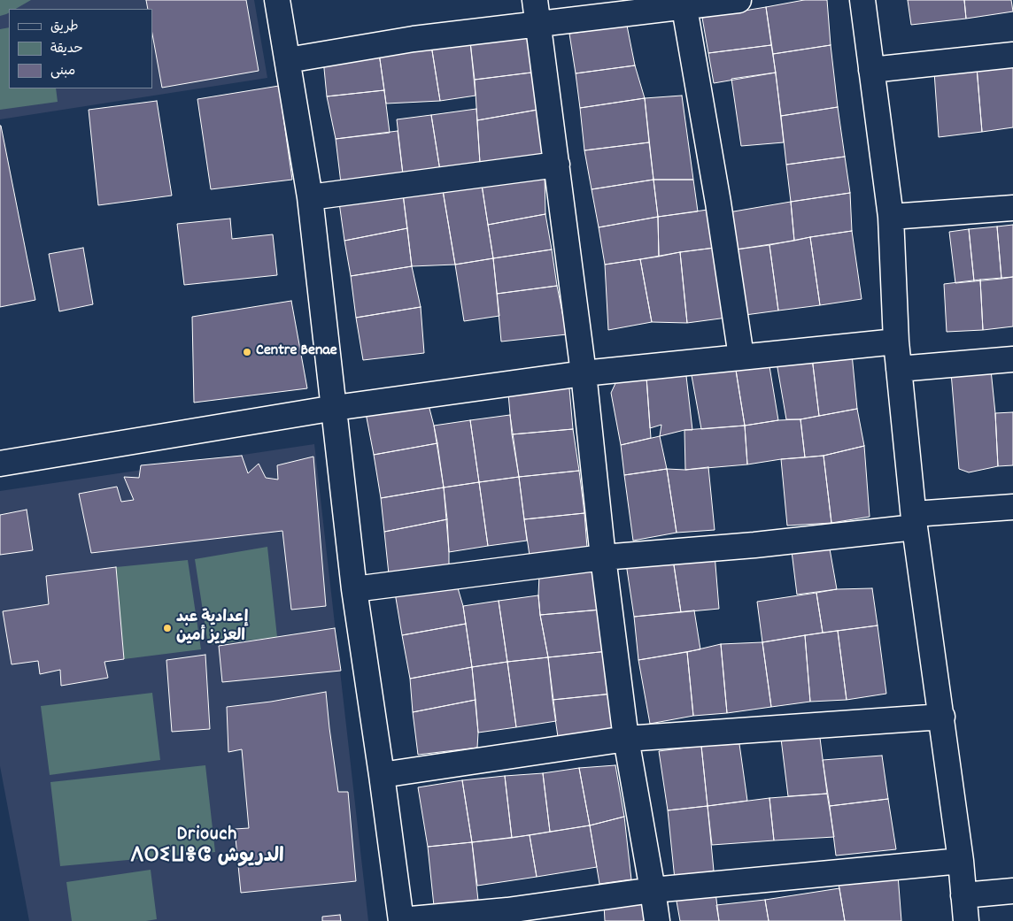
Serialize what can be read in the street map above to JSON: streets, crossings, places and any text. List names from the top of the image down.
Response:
{
  "districts": ["Driouch ⴷⵔⵉⵡⴻⵛ الدريوش"],
  "places": ["Centre Benae", "إعدادية عبد العزيز أمين"],
  "legend": ["طريق", "حديقة", "مبنى"]
}
